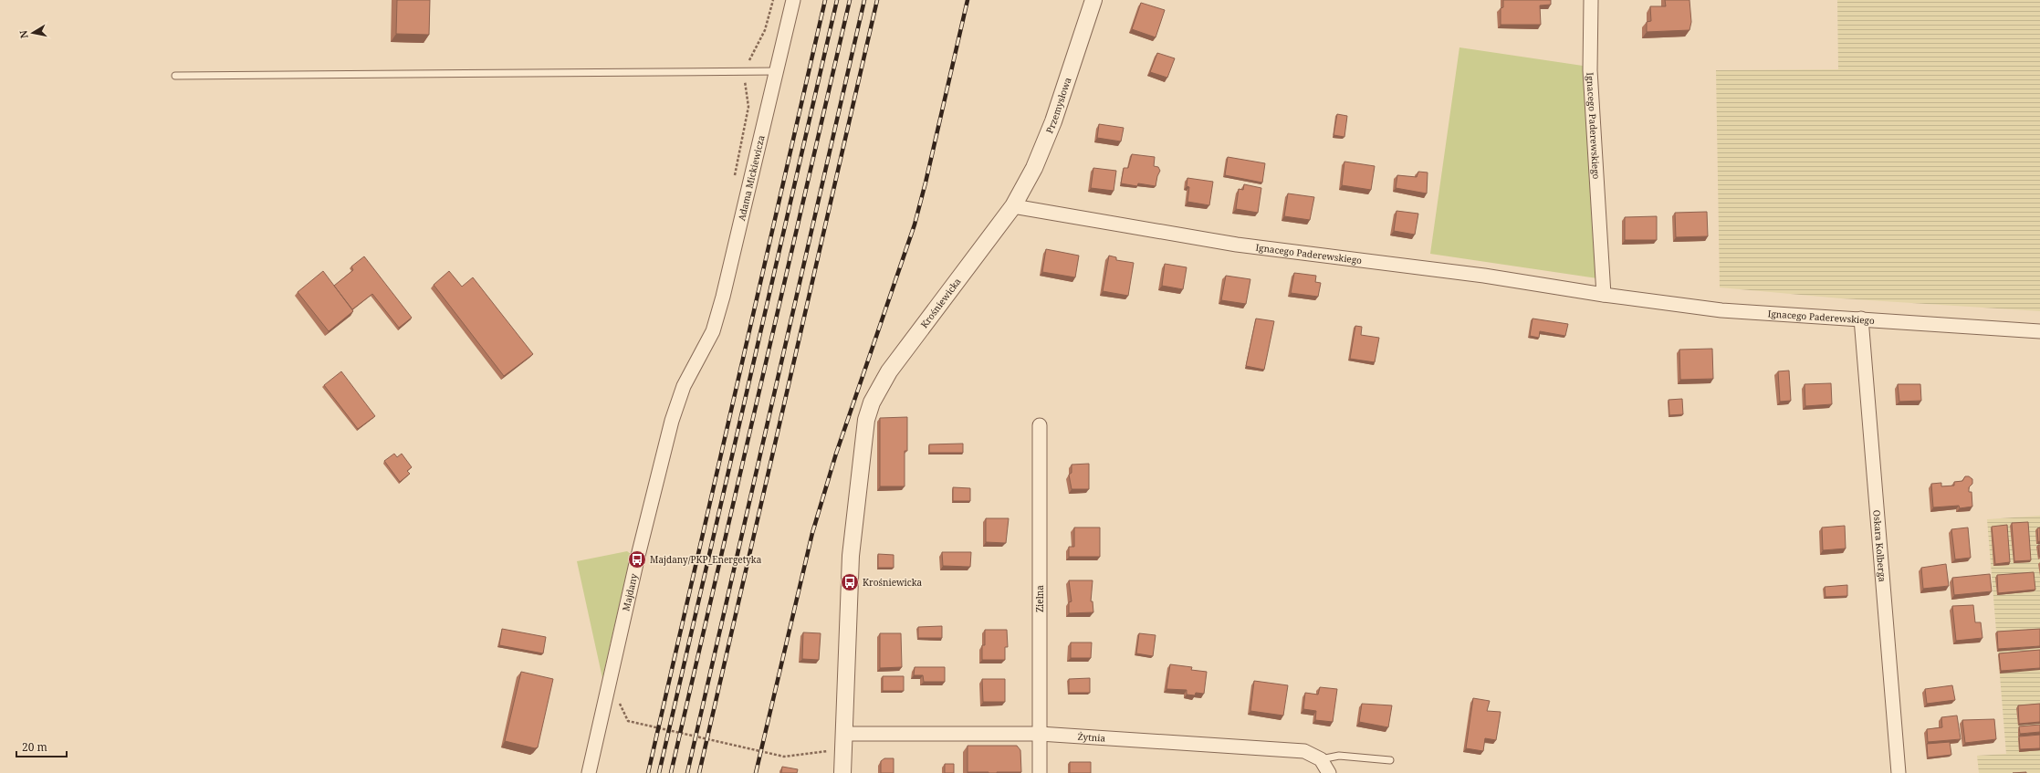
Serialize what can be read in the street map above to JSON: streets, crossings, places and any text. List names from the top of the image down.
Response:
{
  "streets": {
    "street": [
      "Przemysłowa",
      "Ignacego Paderewskiego",
      "Adama Mickiewicza",
      "Krośniewicka",
      "Oskara Kolberga",
      "Majdany",
      "Zielna",
      "Żytnia"
    ]
  },
  "crossings": [
    ["Przemysłowa", "Ignacego Paderewskiego"],
    ["Przemysłowa", "Krośniewicka"],
    ["Ignacego Paderewskiego", "Krośniewicka"],
    ["Ignacego Paderewskiego", "Oskara Kolberga"],
    ["Adama Mickiewicza", "Majdany"],
    ["Krośniewicka", "Żytnia"],
    ["Zielna", "Żytnia"]
  ],
  "places": {
    "bus stop": ["Majdany/PKP_Energetyka", "Krośniewicka"]
  },
  "scale_bar": "20 m",
  "north": "left"
}
